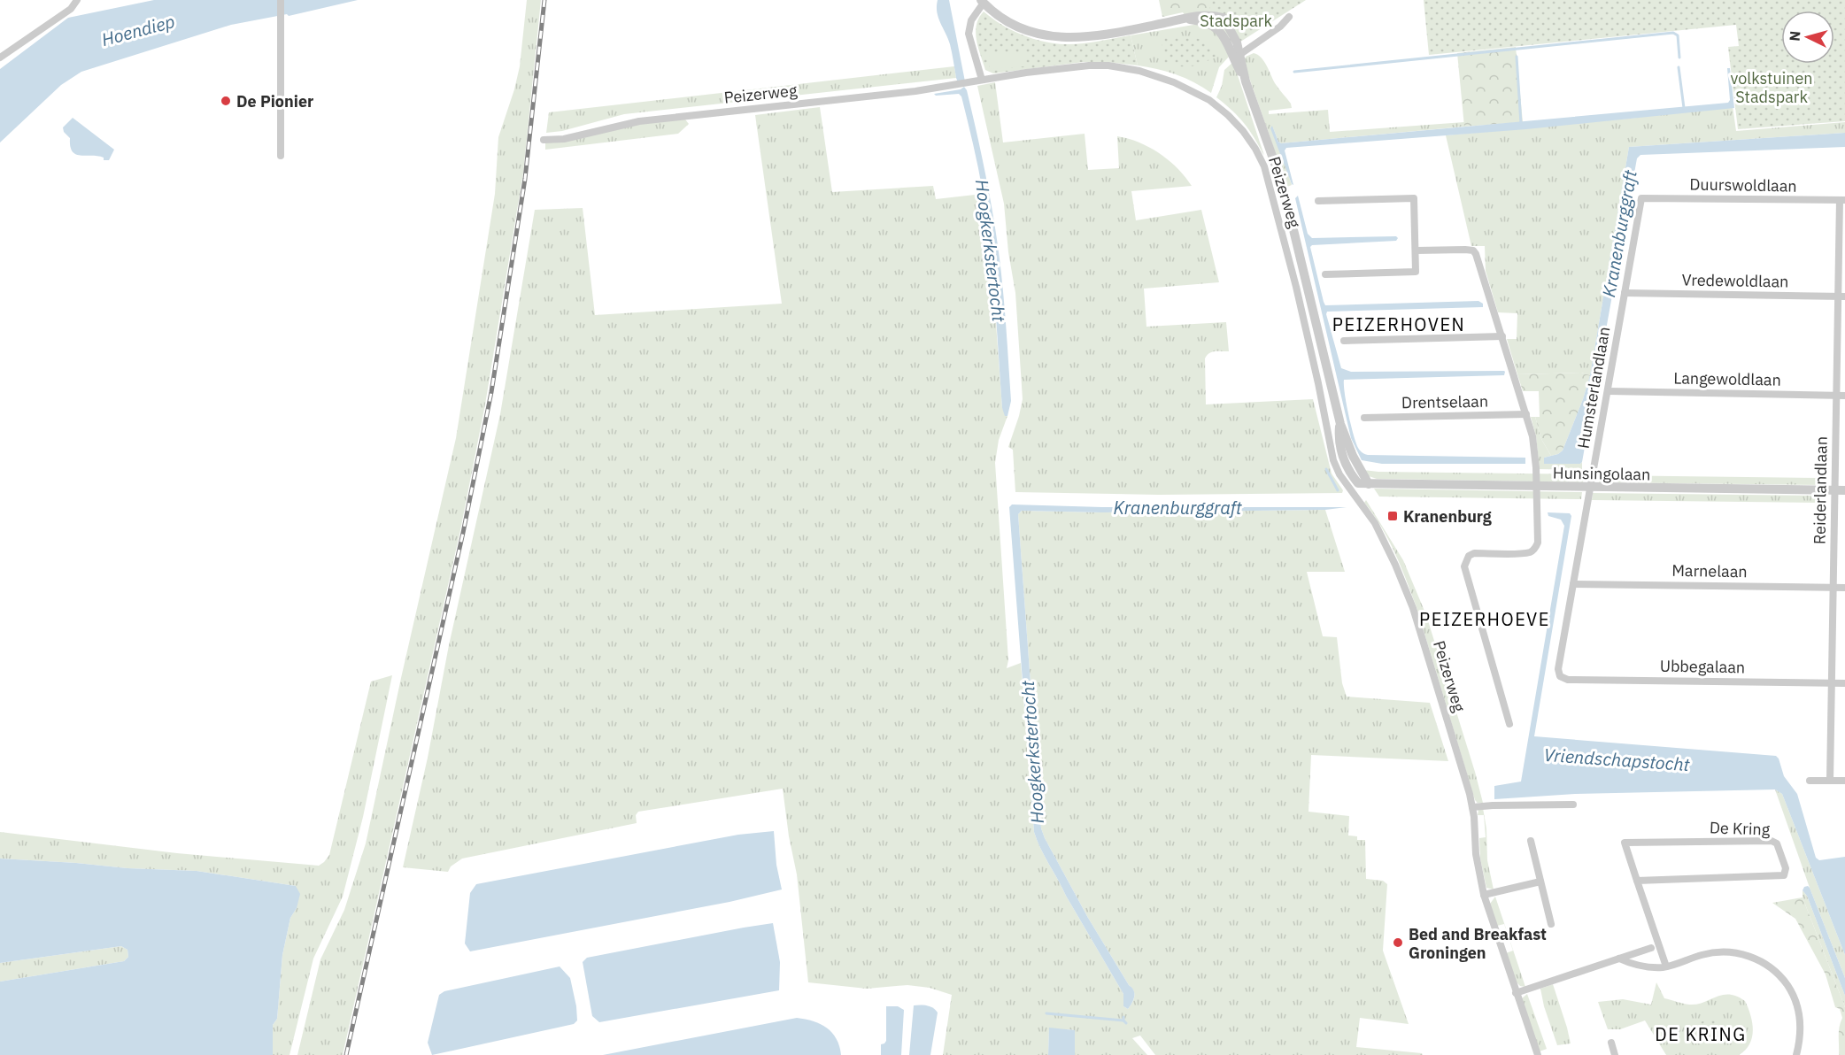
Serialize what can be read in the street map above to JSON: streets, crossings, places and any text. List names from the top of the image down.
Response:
{
  "streets": {
    "street": [
      "Peizerweg",
      "Duurswoldlaan",
      "Vredewoldlaan",
      "Langewoldlaan",
      "Humsterlandlaan",
      "Drentselaan",
      "Hunsingolaan",
      "Reiderlandlaan",
      "Marnelaan",
      "Ubbegalaan",
      "De Kring"
    ]
  },
  "crossings": [
    ["Peizerweg", "Hunsingolaan"],
    ["Duurswoldlaan", "Humsterlandlaan"],
    ["Duurswoldlaan", "Reiderlandlaan"],
    ["Vredewoldlaan", "Humsterlandlaan"],
    ["Vredewoldlaan", "Reiderlandlaan"],
    ["Langewoldlaan", "Humsterlandlaan"],
    ["Langewoldlaan", "Reiderlandlaan"],
    ["Humsterlandlaan", "Hunsingolaan"],
    ["Humsterlandlaan", "Marnelaan"],
    ["Humsterlandlaan", "Ubbegalaan"],
    ["Hunsingolaan", "Reiderlandlaan"],
    ["Reiderlandlaan", "Marnelaan"],
    ["Reiderlandlaan", "Ubbegalaan"]
  ],
  "districts": ["PEIZERHOVEN", "PEIZERHOEVE", "DE KRING"],
  "water": [
    "Hoendiep",
    "Kranenburggraft",
    "Hoogkerkstertocht",
    "Vriendschapstocht"
  ],
  "parks": ["Stadspark", "volkstuinen Stadspark"],
  "places": {
    "other": ["De Pionier", "Bed and Breakfast Groningen"],
    "transit": ["Kranenburg"]
  },
  "north": "left"
}
